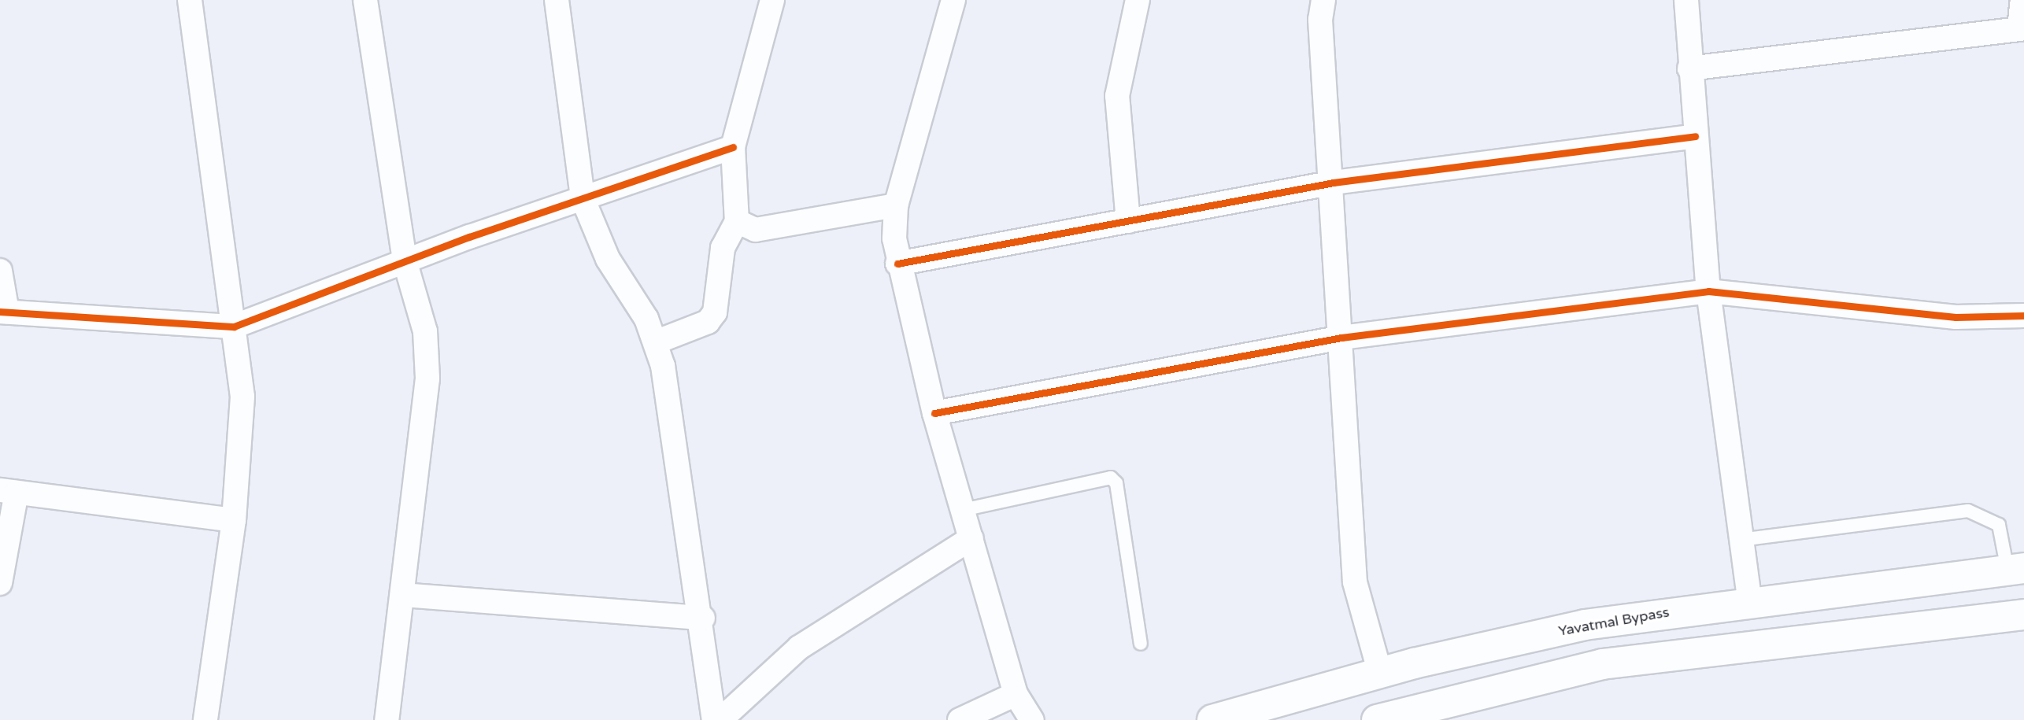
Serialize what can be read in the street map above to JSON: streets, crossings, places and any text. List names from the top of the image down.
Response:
{
  "streets": {
    "main road": ["Yavatmal Bypass"]
  }
}
